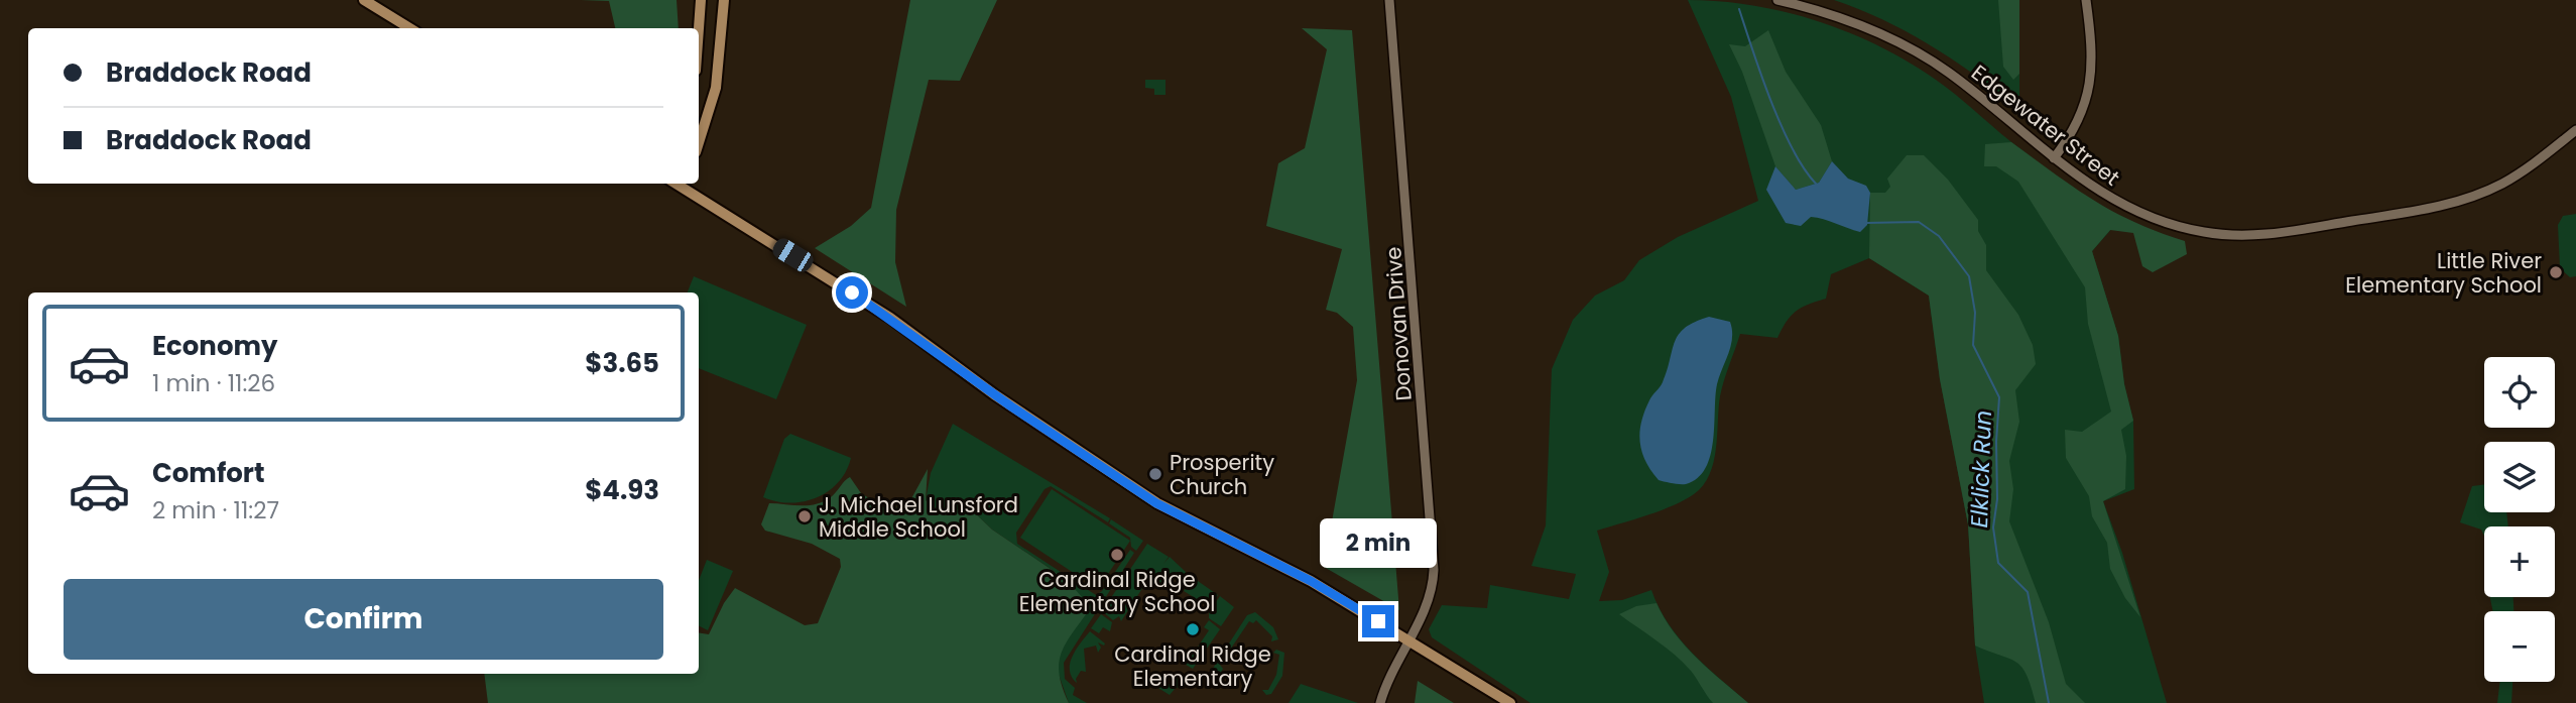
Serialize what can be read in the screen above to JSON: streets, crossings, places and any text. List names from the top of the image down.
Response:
{
  "streets": {
    "street": ["Edgewater Street", "Donovan Drive"]
  },
  "water": ["Elklick Run"],
  "places": [
    "Little River Elementary School",
    "Prosperity Church",
    "J. Michael Lunsford Middle School",
    "Cardinal Ridge Elementary School",
    "Cardinal Ridge Elementary"
  ],
  "page": {
    "banner": ["Braddock Road", "Braddock Road"],
    "list": [
      {
        "name": "Economy",
        "note": "1 min · 11:26",
        "value": "$3.65"
      },
      {
        "name": "Comfort",
        "note": "2 min · 11:27",
        "value": "$4.93"
      }
    ],
    "map_buttons": ["+", "−"],
    "bubble": "2 min",
    "buttons": "Confirm"
  }
}
